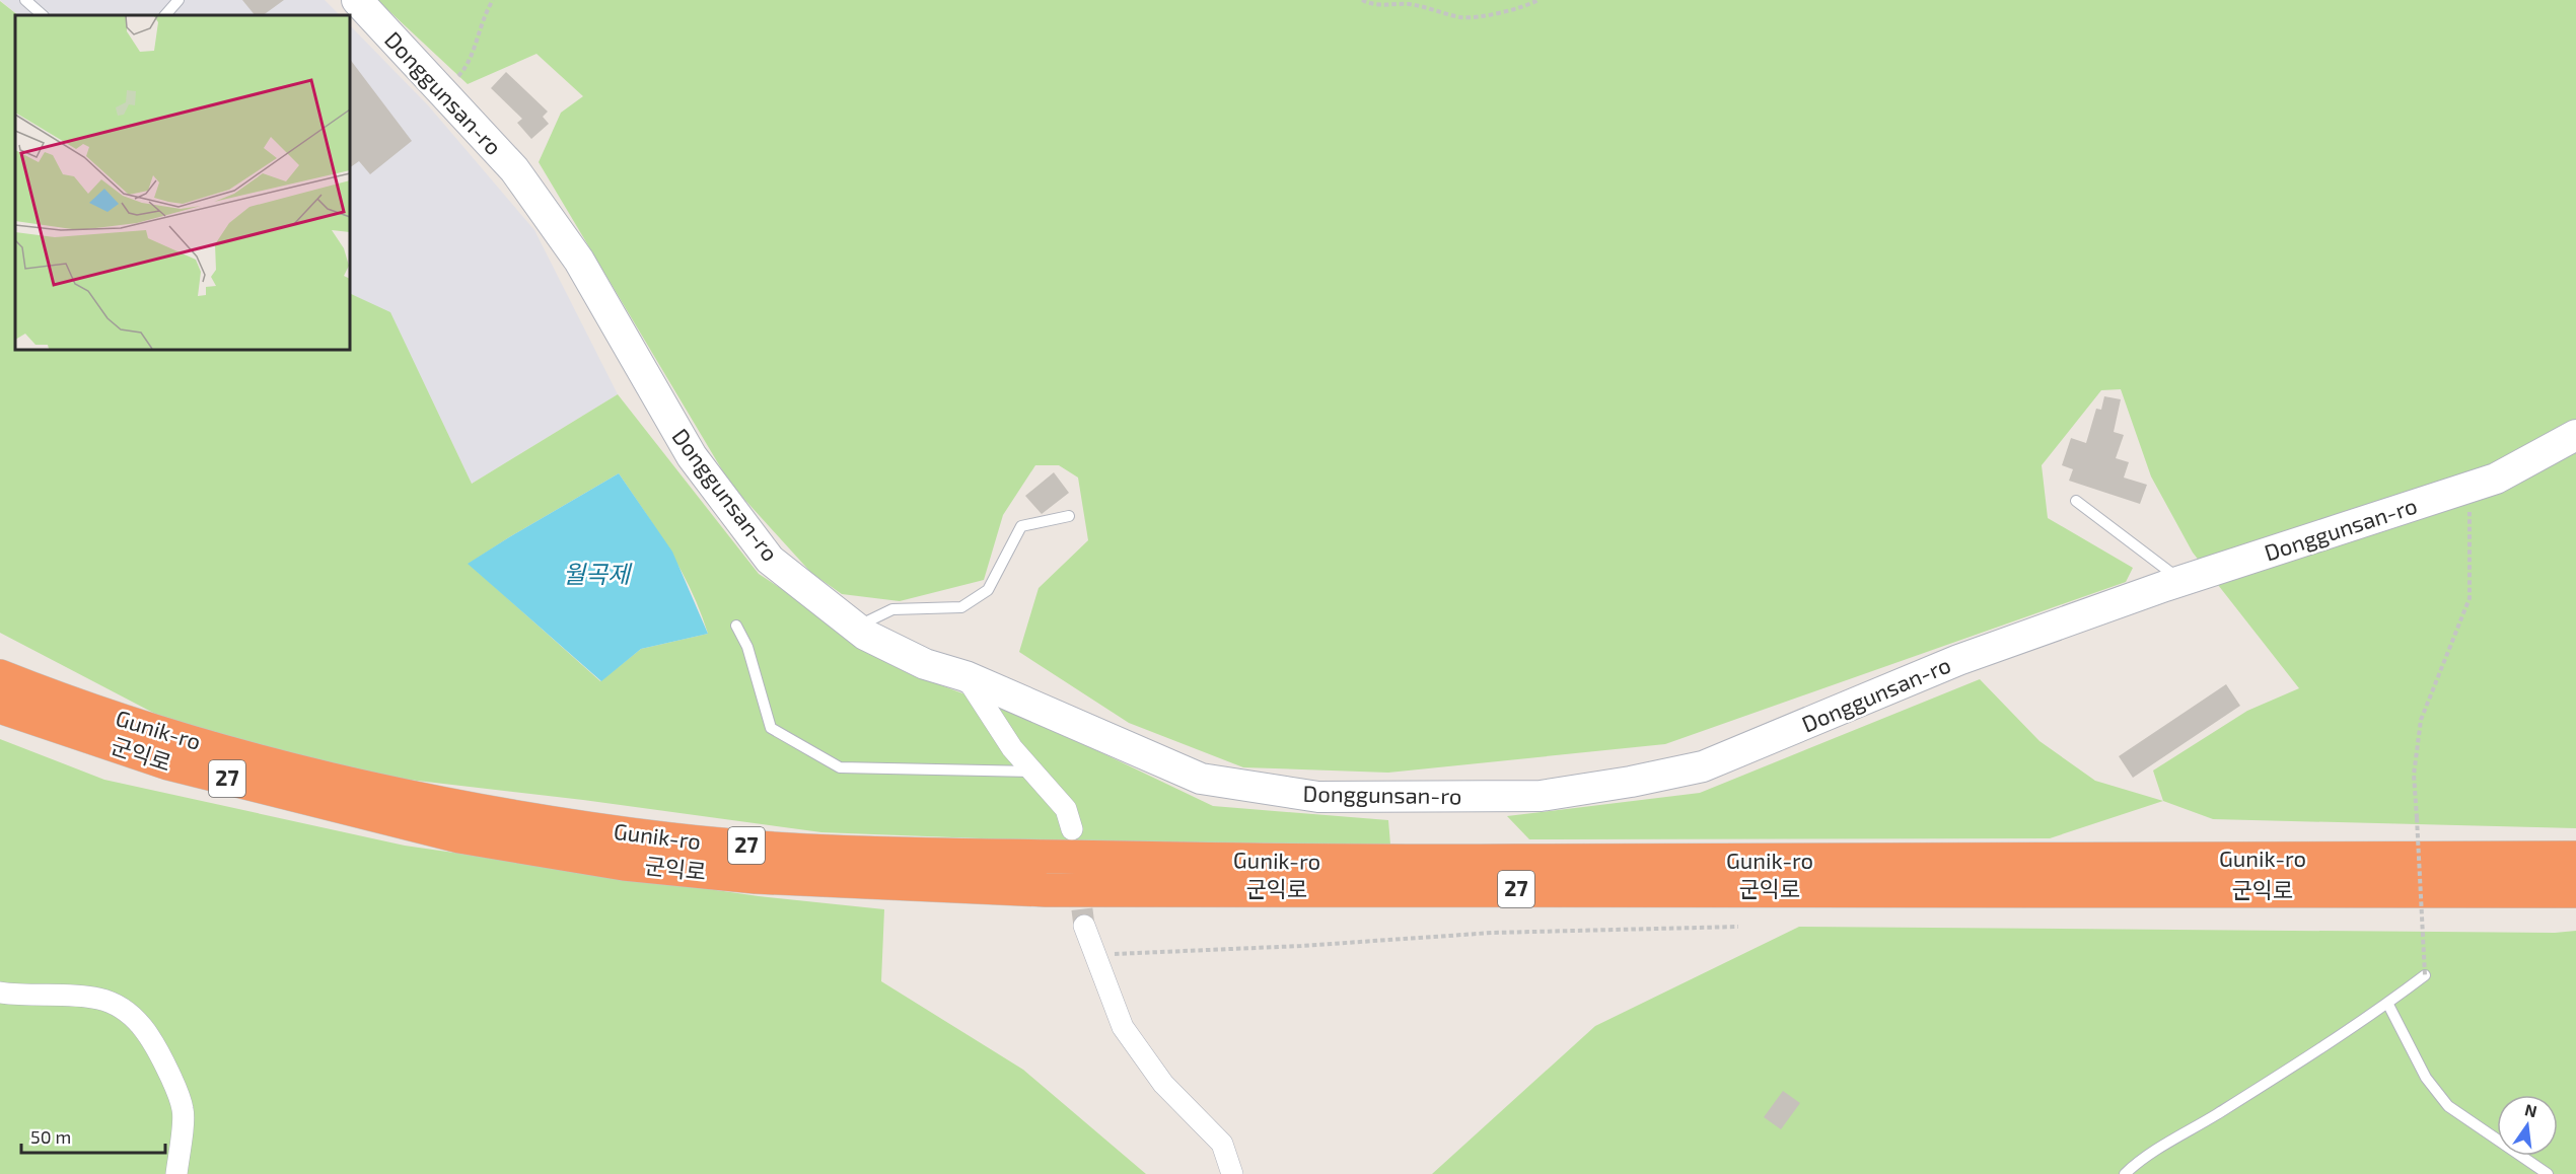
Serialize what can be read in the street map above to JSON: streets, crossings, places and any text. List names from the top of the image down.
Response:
{
  "streets": {
    "highway": ["Gunik-ro", "군익로", "27"],
    "street": ["Donggunsan-ro"]
  },
  "water": ["월곡제"],
  "scale_bar": "50 m",
  "north": "top"
}
